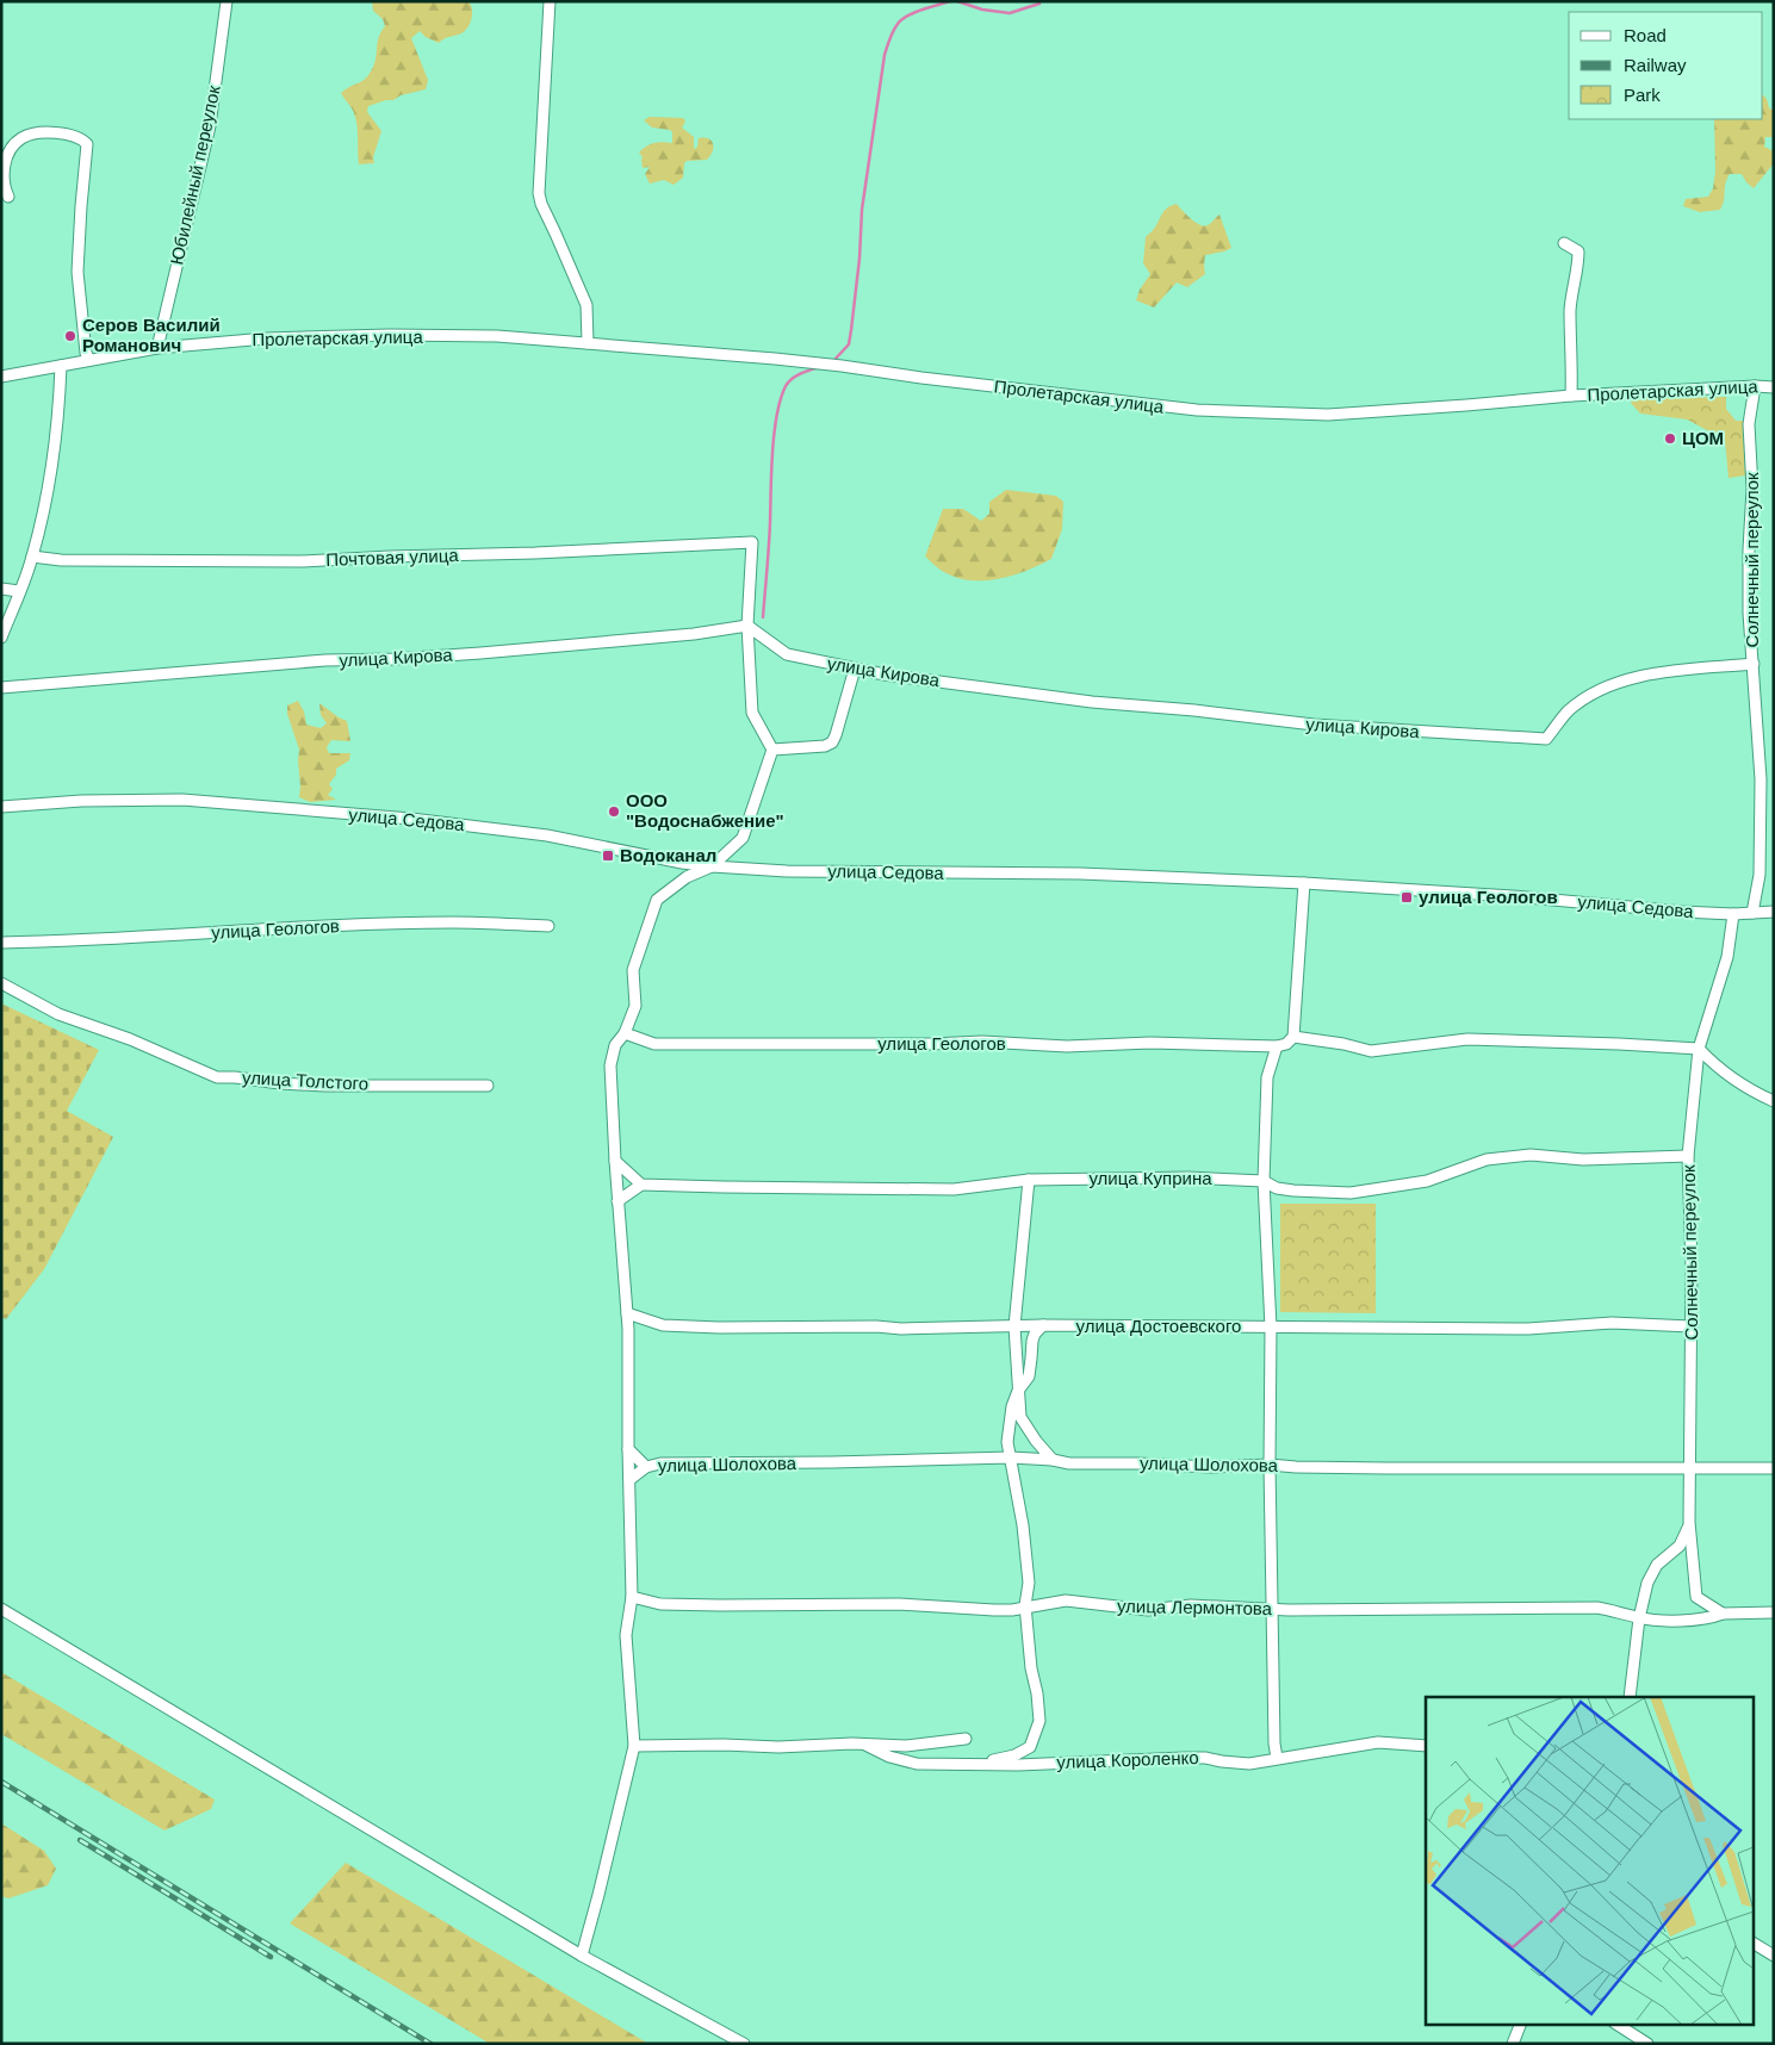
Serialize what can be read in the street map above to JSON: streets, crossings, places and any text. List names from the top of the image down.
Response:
{
  "streets": {
    "street": [
      "Юбилейный переулок",
      "Пролетарская улица",
      "Почтовая улица",
      "Солнечный переулок",
      "улица Кирова",
      "улица Седова",
      "улица Геологов",
      "улица Толстого",
      "улица Куприна",
      "улица Достоевского",
      "улица Шолохова",
      "улица Лермонтова",
      "улица Короленко"
    ]
  },
  "crossings": [
    ["Юбилейный переулок", "Пролетарская улица"],
    ["Пролетарская улица", "Солнечный переулок"],
    ["Почтовая улица", "улица Кирова"],
    ["Солнечный переулок", "улица Кирова"],
    ["Солнечный переулок", "улица Седова"],
    ["Солнечный переулок", "улица Куприна"],
    ["Солнечный переулок", "улица Достоевского"],
    ["Солнечный переулок", "улица Шолохова"],
    ["Солнечный переулок", "улица Лермонтова"]
  ],
  "places": {
    "other": ["Серов Василий Романович", "ЦОМ", "ООО \"Водоснабжение\""],
    "transit": ["Водоканал", "улица Геологов"]
  },
  "legend": ["Road", "Railway", "Park"]
}
